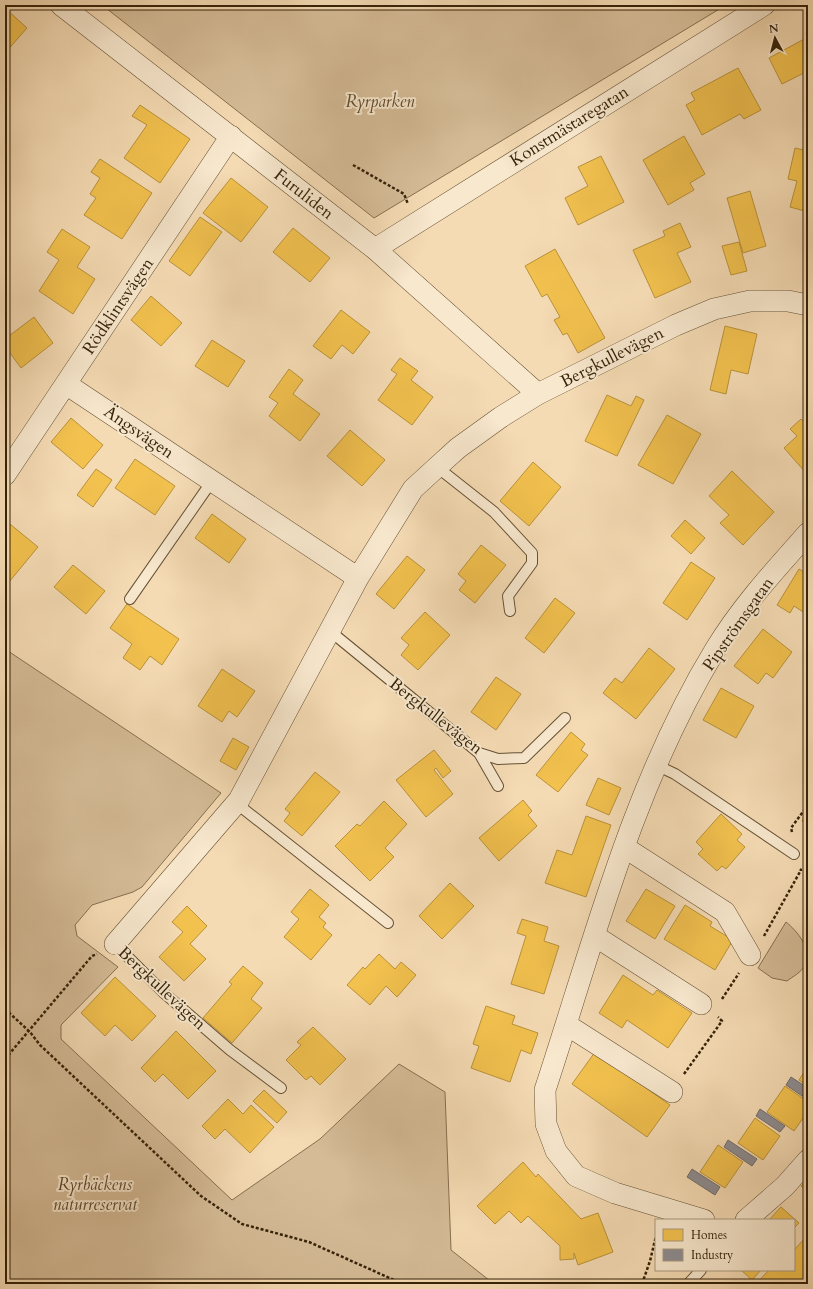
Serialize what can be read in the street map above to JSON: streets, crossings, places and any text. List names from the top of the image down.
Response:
{
  "streets": {
    "street": [
      "Konstmästaregatan",
      "Furuliden",
      "Rödklintsvägen",
      "Bergkullevägen",
      "Ängsvägen",
      "Pipströmsgatan"
    ]
  },
  "crossings": [
    ["Konstmästaregatan", "Furuliden"],
    ["Furuliden", "Rödklintsvägen"],
    ["Furuliden", "Bergkullevägen"],
    ["Rödklintsvägen", "Ängsvägen"],
    ["Bergkullevägen", "Ängsvägen"]
  ],
  "parks": ["Ryrparken", "Ryrbäckens naturreservat"],
  "legend": ["Homes", "Industry"],
  "north": "top"
}
